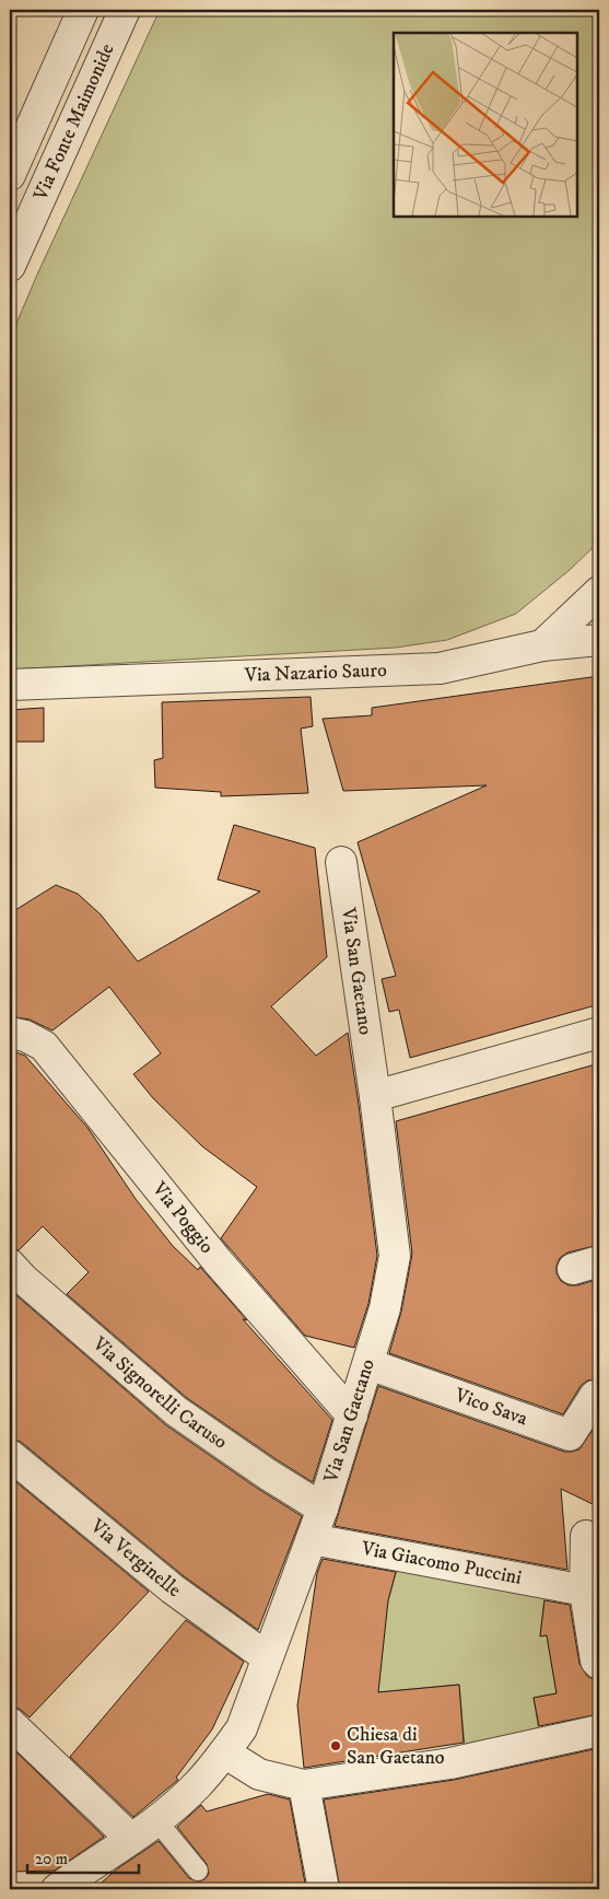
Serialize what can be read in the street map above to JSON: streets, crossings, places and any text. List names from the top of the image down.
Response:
{
  "streets": {
    "street": [
      "Via Fonte Maimonide",
      "Via Nazario Sauro",
      "Via San Gaetano",
      "Via Poggio",
      "Via Signorelli Caruso",
      "Vico Sava",
      "Via Verginelle",
      "Via Giacomo Puccini"
    ]
  },
  "crossings": [
    ["Via San Gaetano", "Via Poggio"],
    ["Via San Gaetano", "Via Signorelli Caruso"],
    ["Via San Gaetano", "Vico Sava"],
    ["Via San Gaetano", "Via Verginelle"],
    ["Via San Gaetano", "Via Giacomo Puccini"]
  ],
  "places": ["Chiesa di San Gaetano"],
  "scale_bar": "20 m"
}
